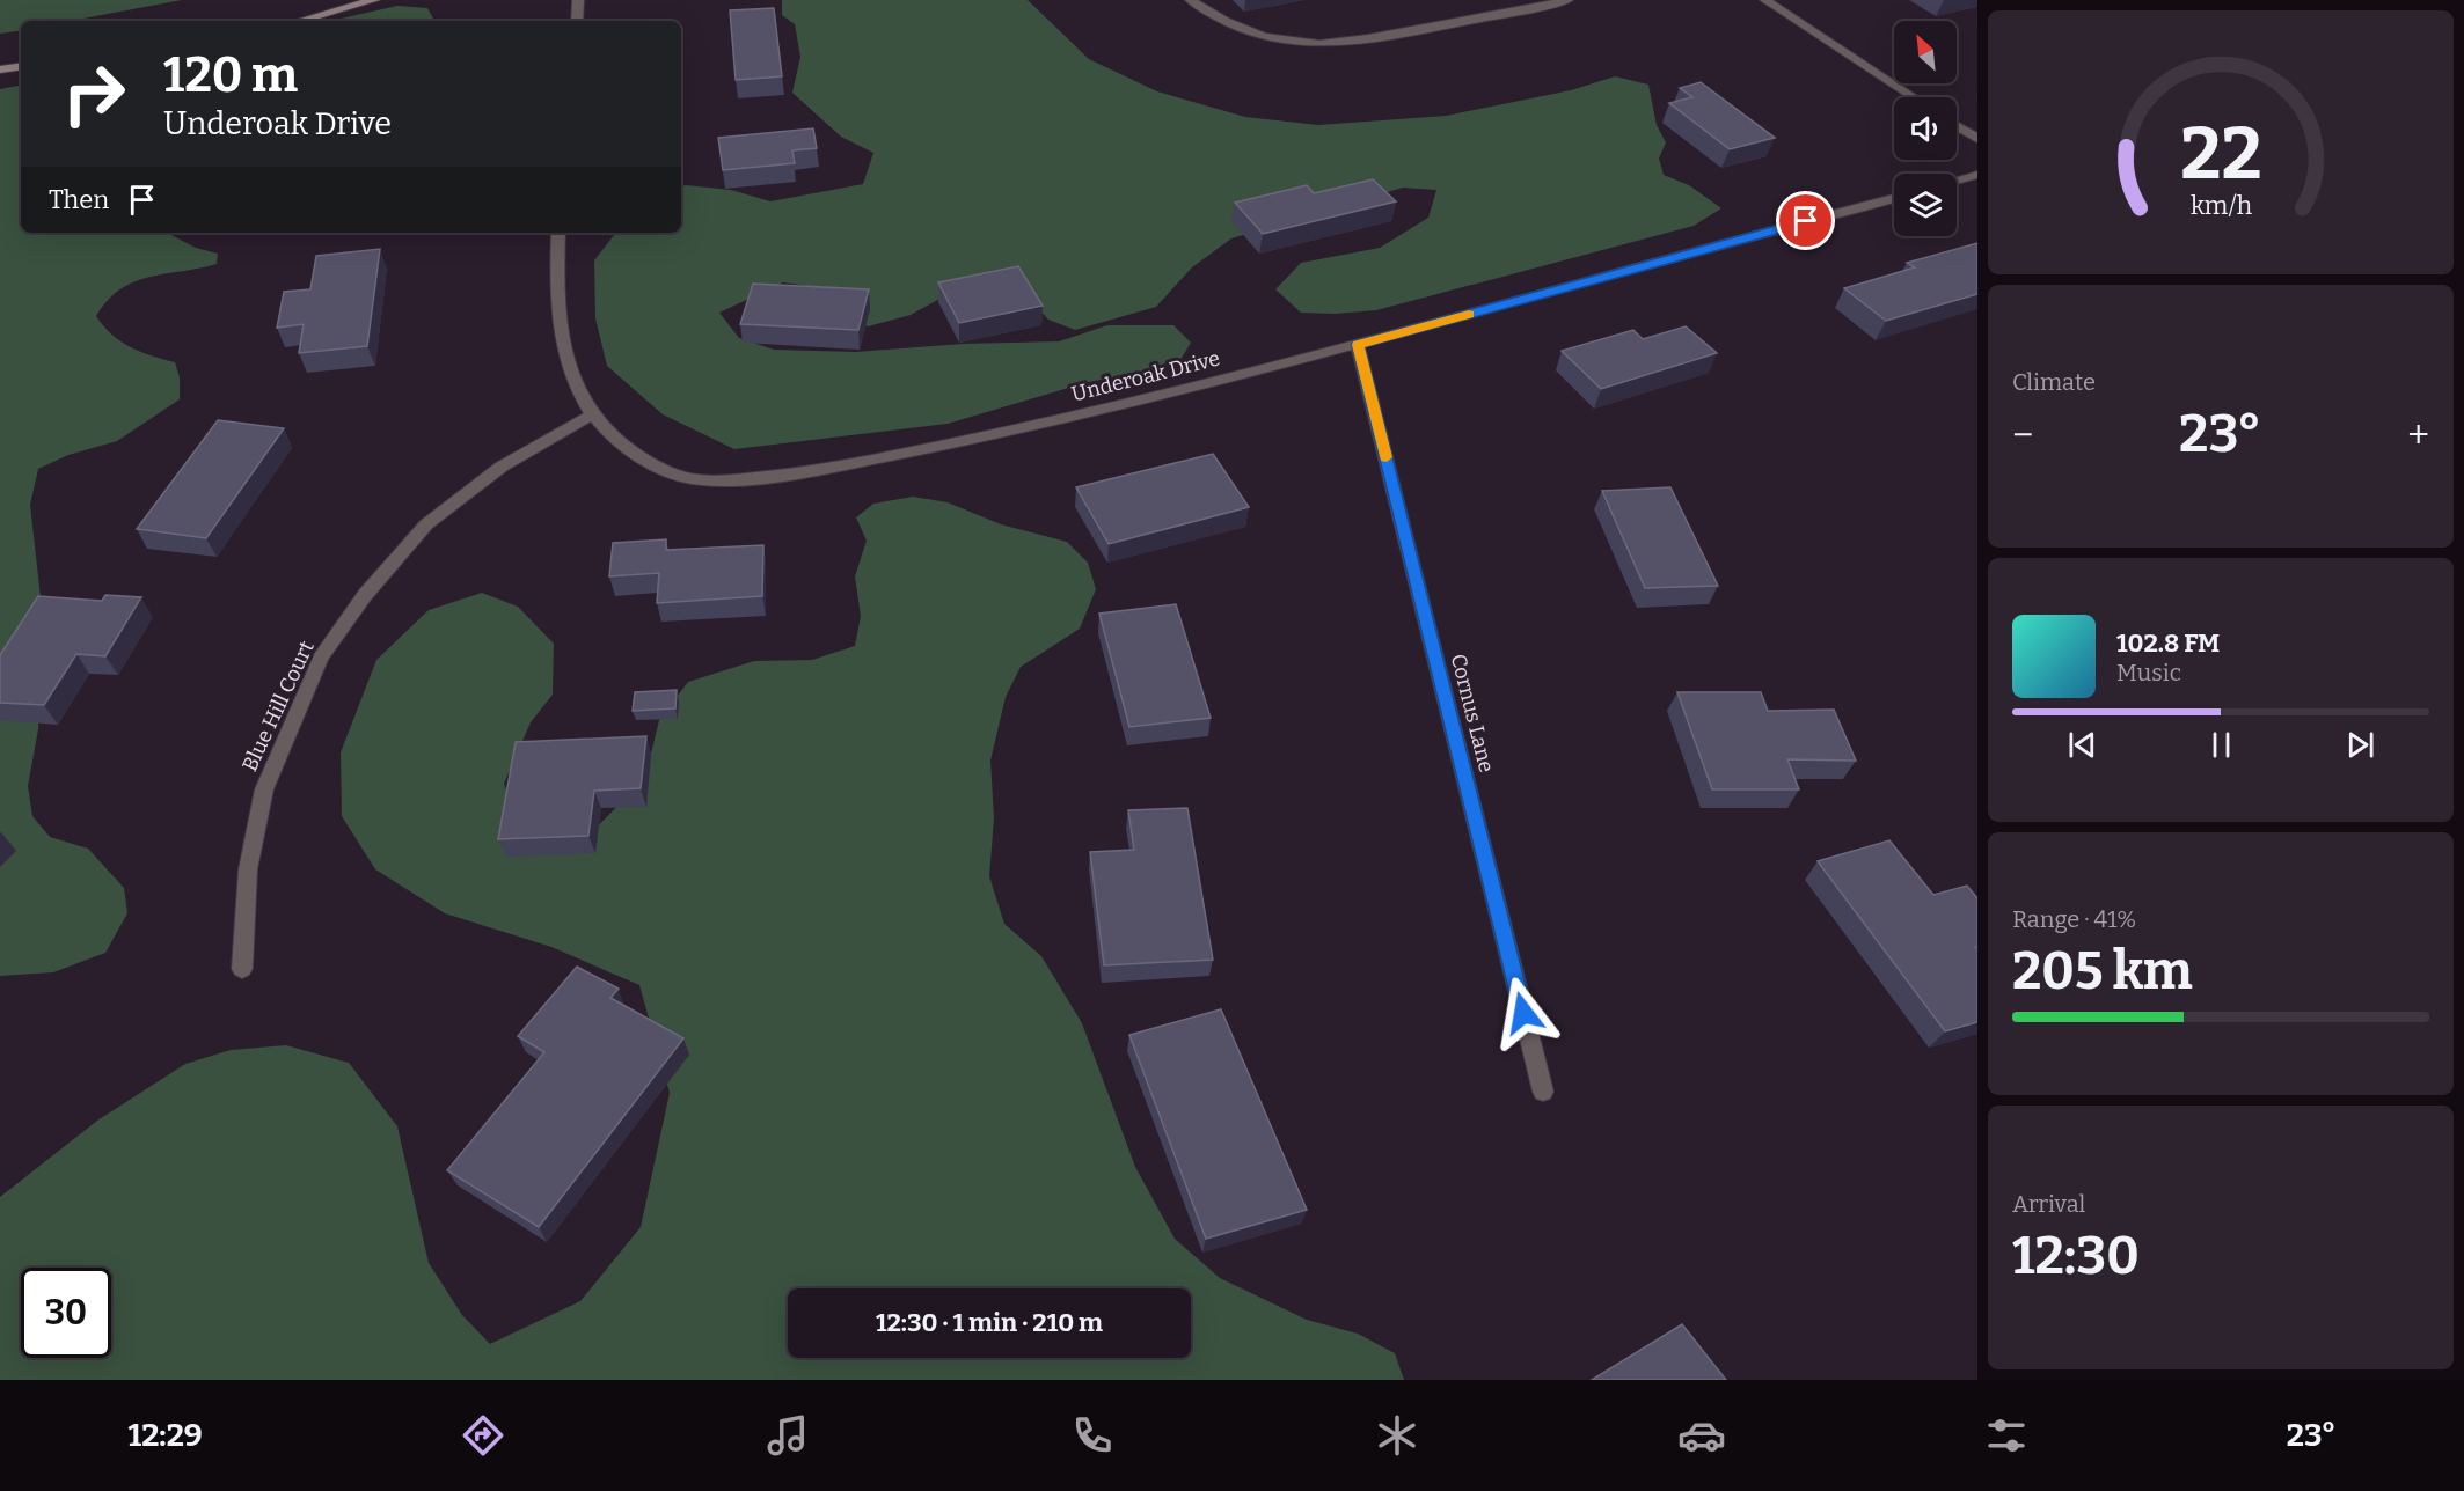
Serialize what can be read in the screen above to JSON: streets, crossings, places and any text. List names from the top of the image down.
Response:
{
  "streets": {
    "street": ["Underoak Drive", "Blue Hill Court", "Cornus Lane"]
  },
  "crossings": [
    ["Underoak Drive", "Blue Hill Court"],
    ["Underoak Drive", "Cornus Lane"]
  ],
  "north": "top left",
  "page": {
    "turn": ["120 m", "Underoak Drive"],
    "then": "Then",
    "tile": [
      "Climate",
      ["Range · 41%", "205 km"],
      ["Arrival", "12:30"]
    ],
    "heat": ["−", "23°", "+"],
    "song": ["102.8 FM", "Music"],
    "limit": "30",
    "trip": "12:30 · 1 min · 210 m",
    "tabs": ["12:29", "23°"],
    "gauge": ["22", "km/h"]
  }
}
